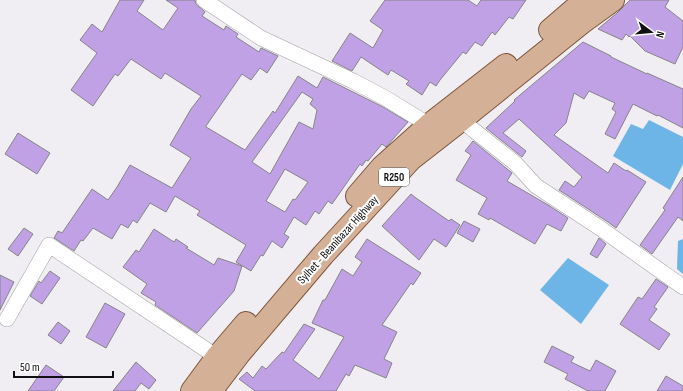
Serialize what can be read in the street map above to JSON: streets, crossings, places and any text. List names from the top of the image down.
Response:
{
  "streets": {
    "main road": ["R250", "Sylhet - Beanibazar Highway"]
  },
  "scale_bar": "50 m",
  "north": "right"
}
